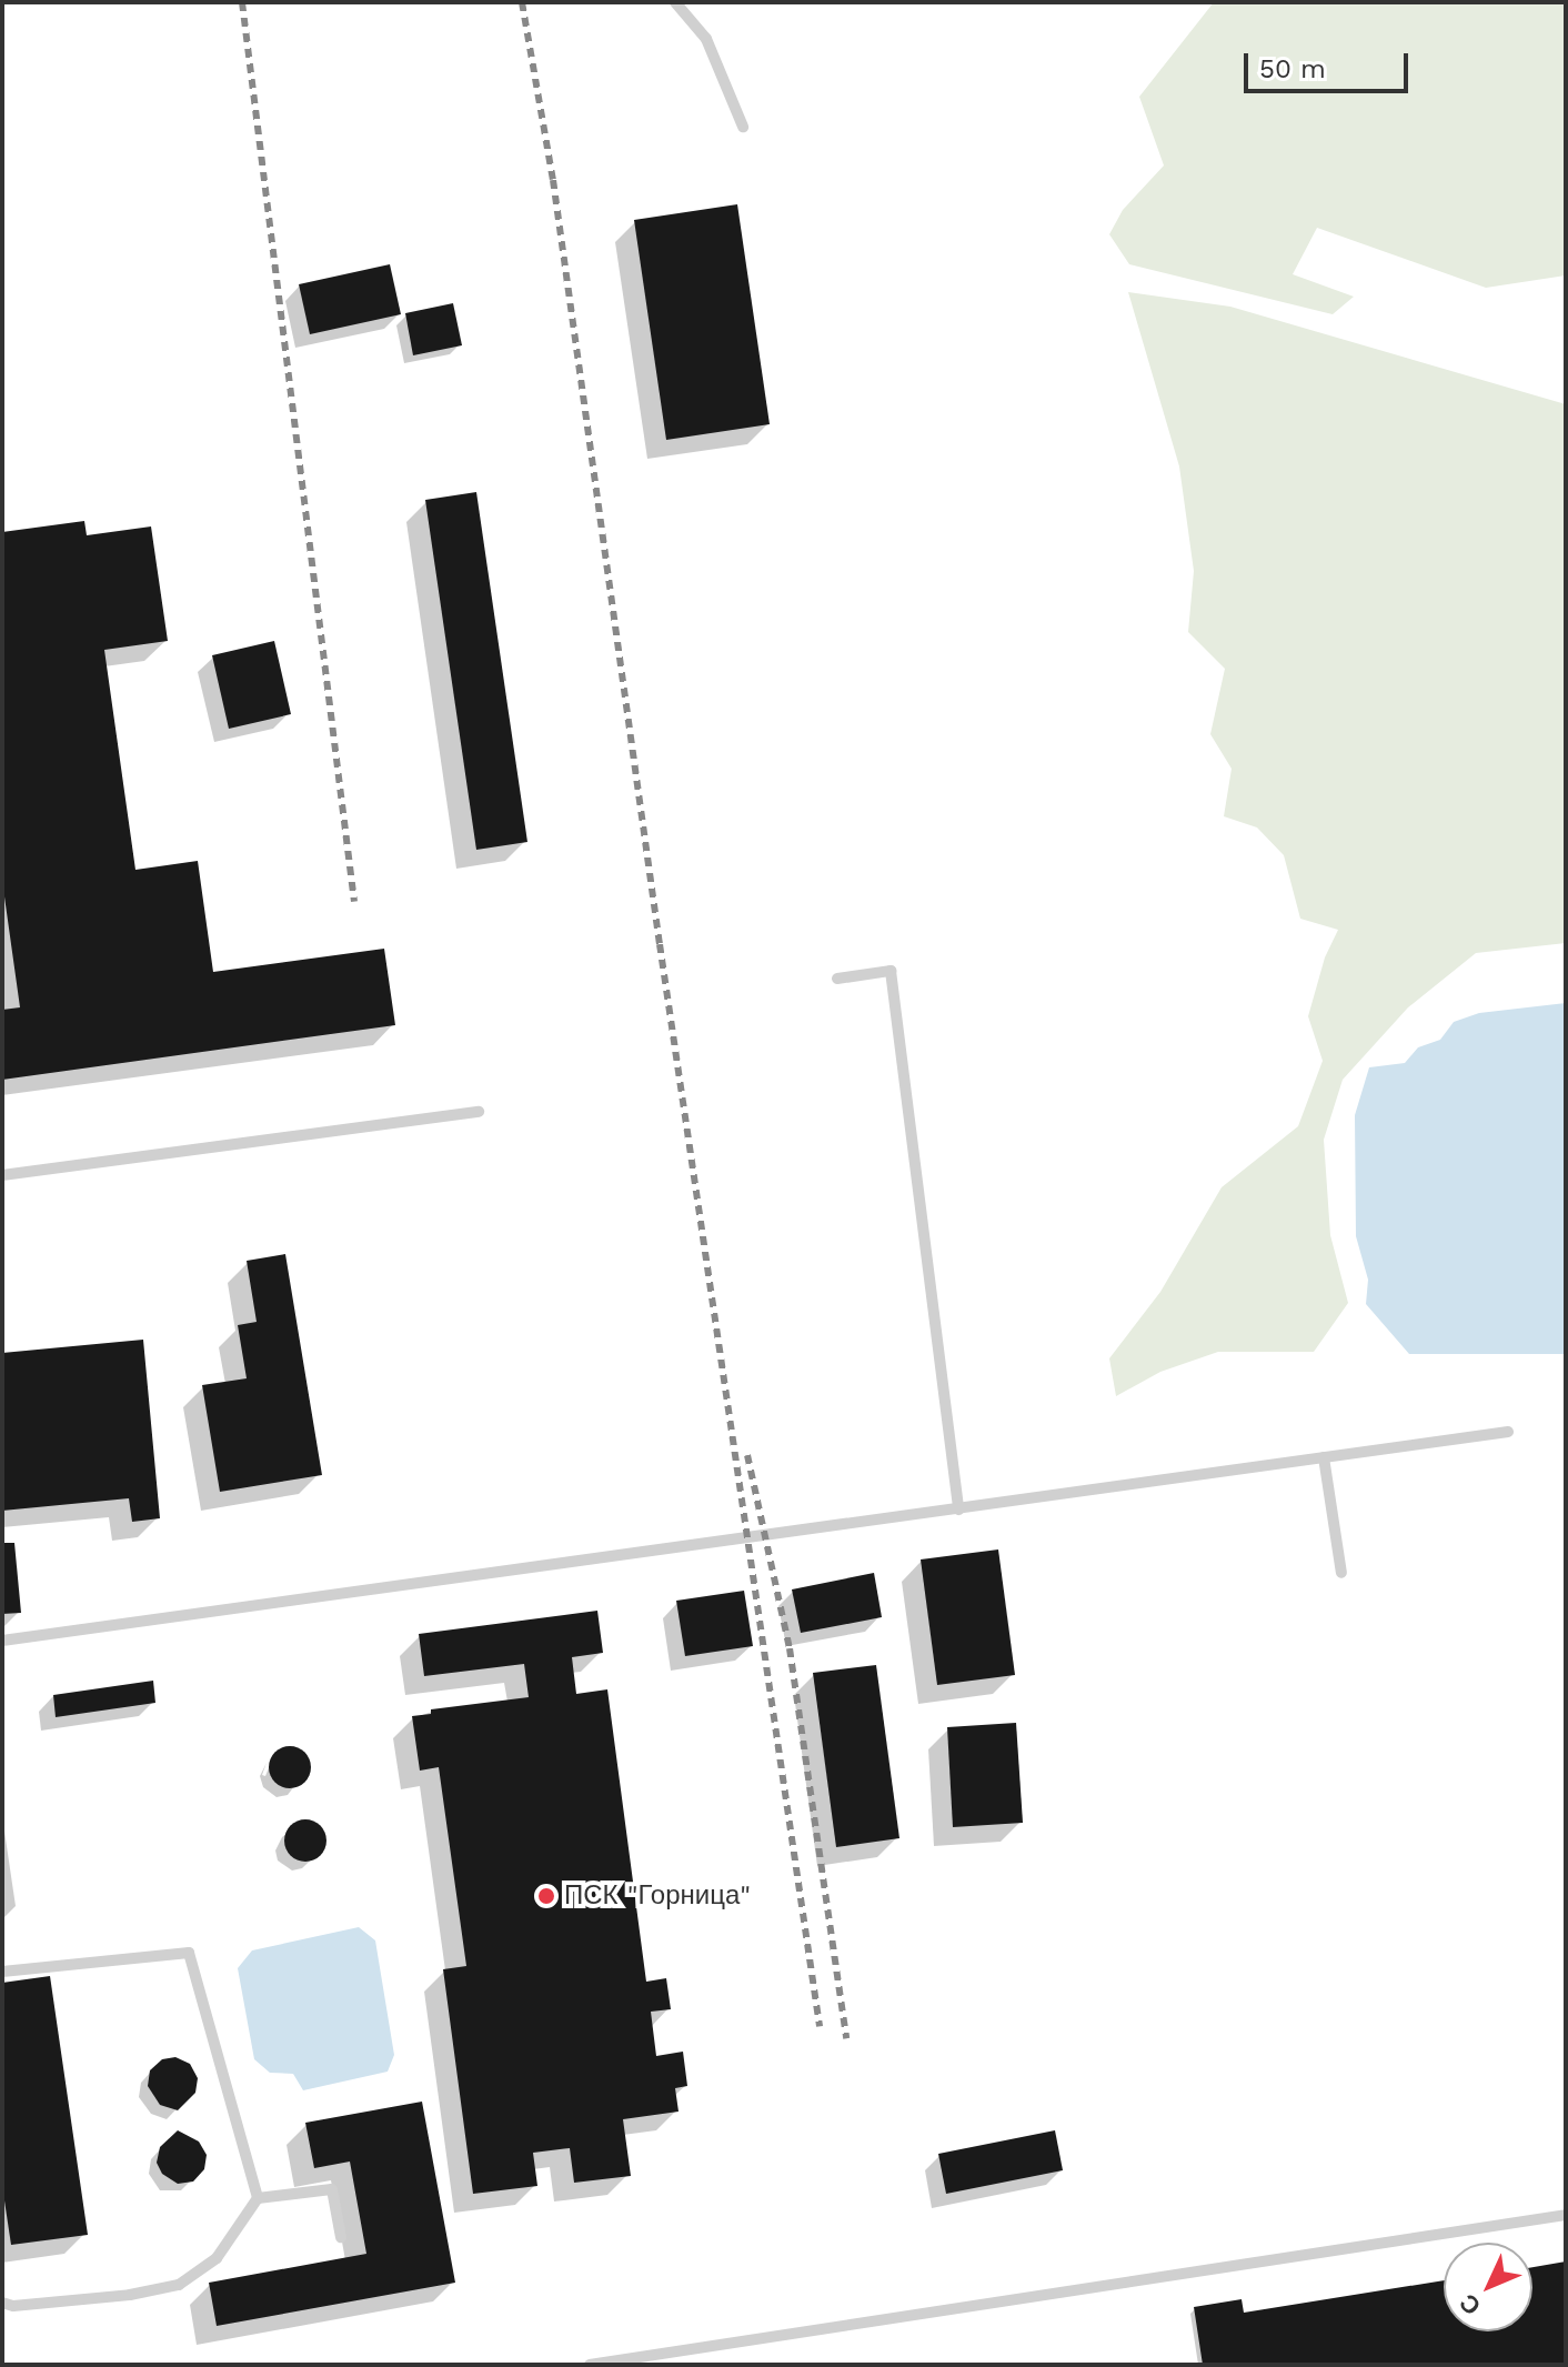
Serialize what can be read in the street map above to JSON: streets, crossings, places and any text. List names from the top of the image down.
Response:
{
  "places": ["ПСК \"Горница\""],
  "scale_bar": "50 m",
  "north": "bottom left"
}
